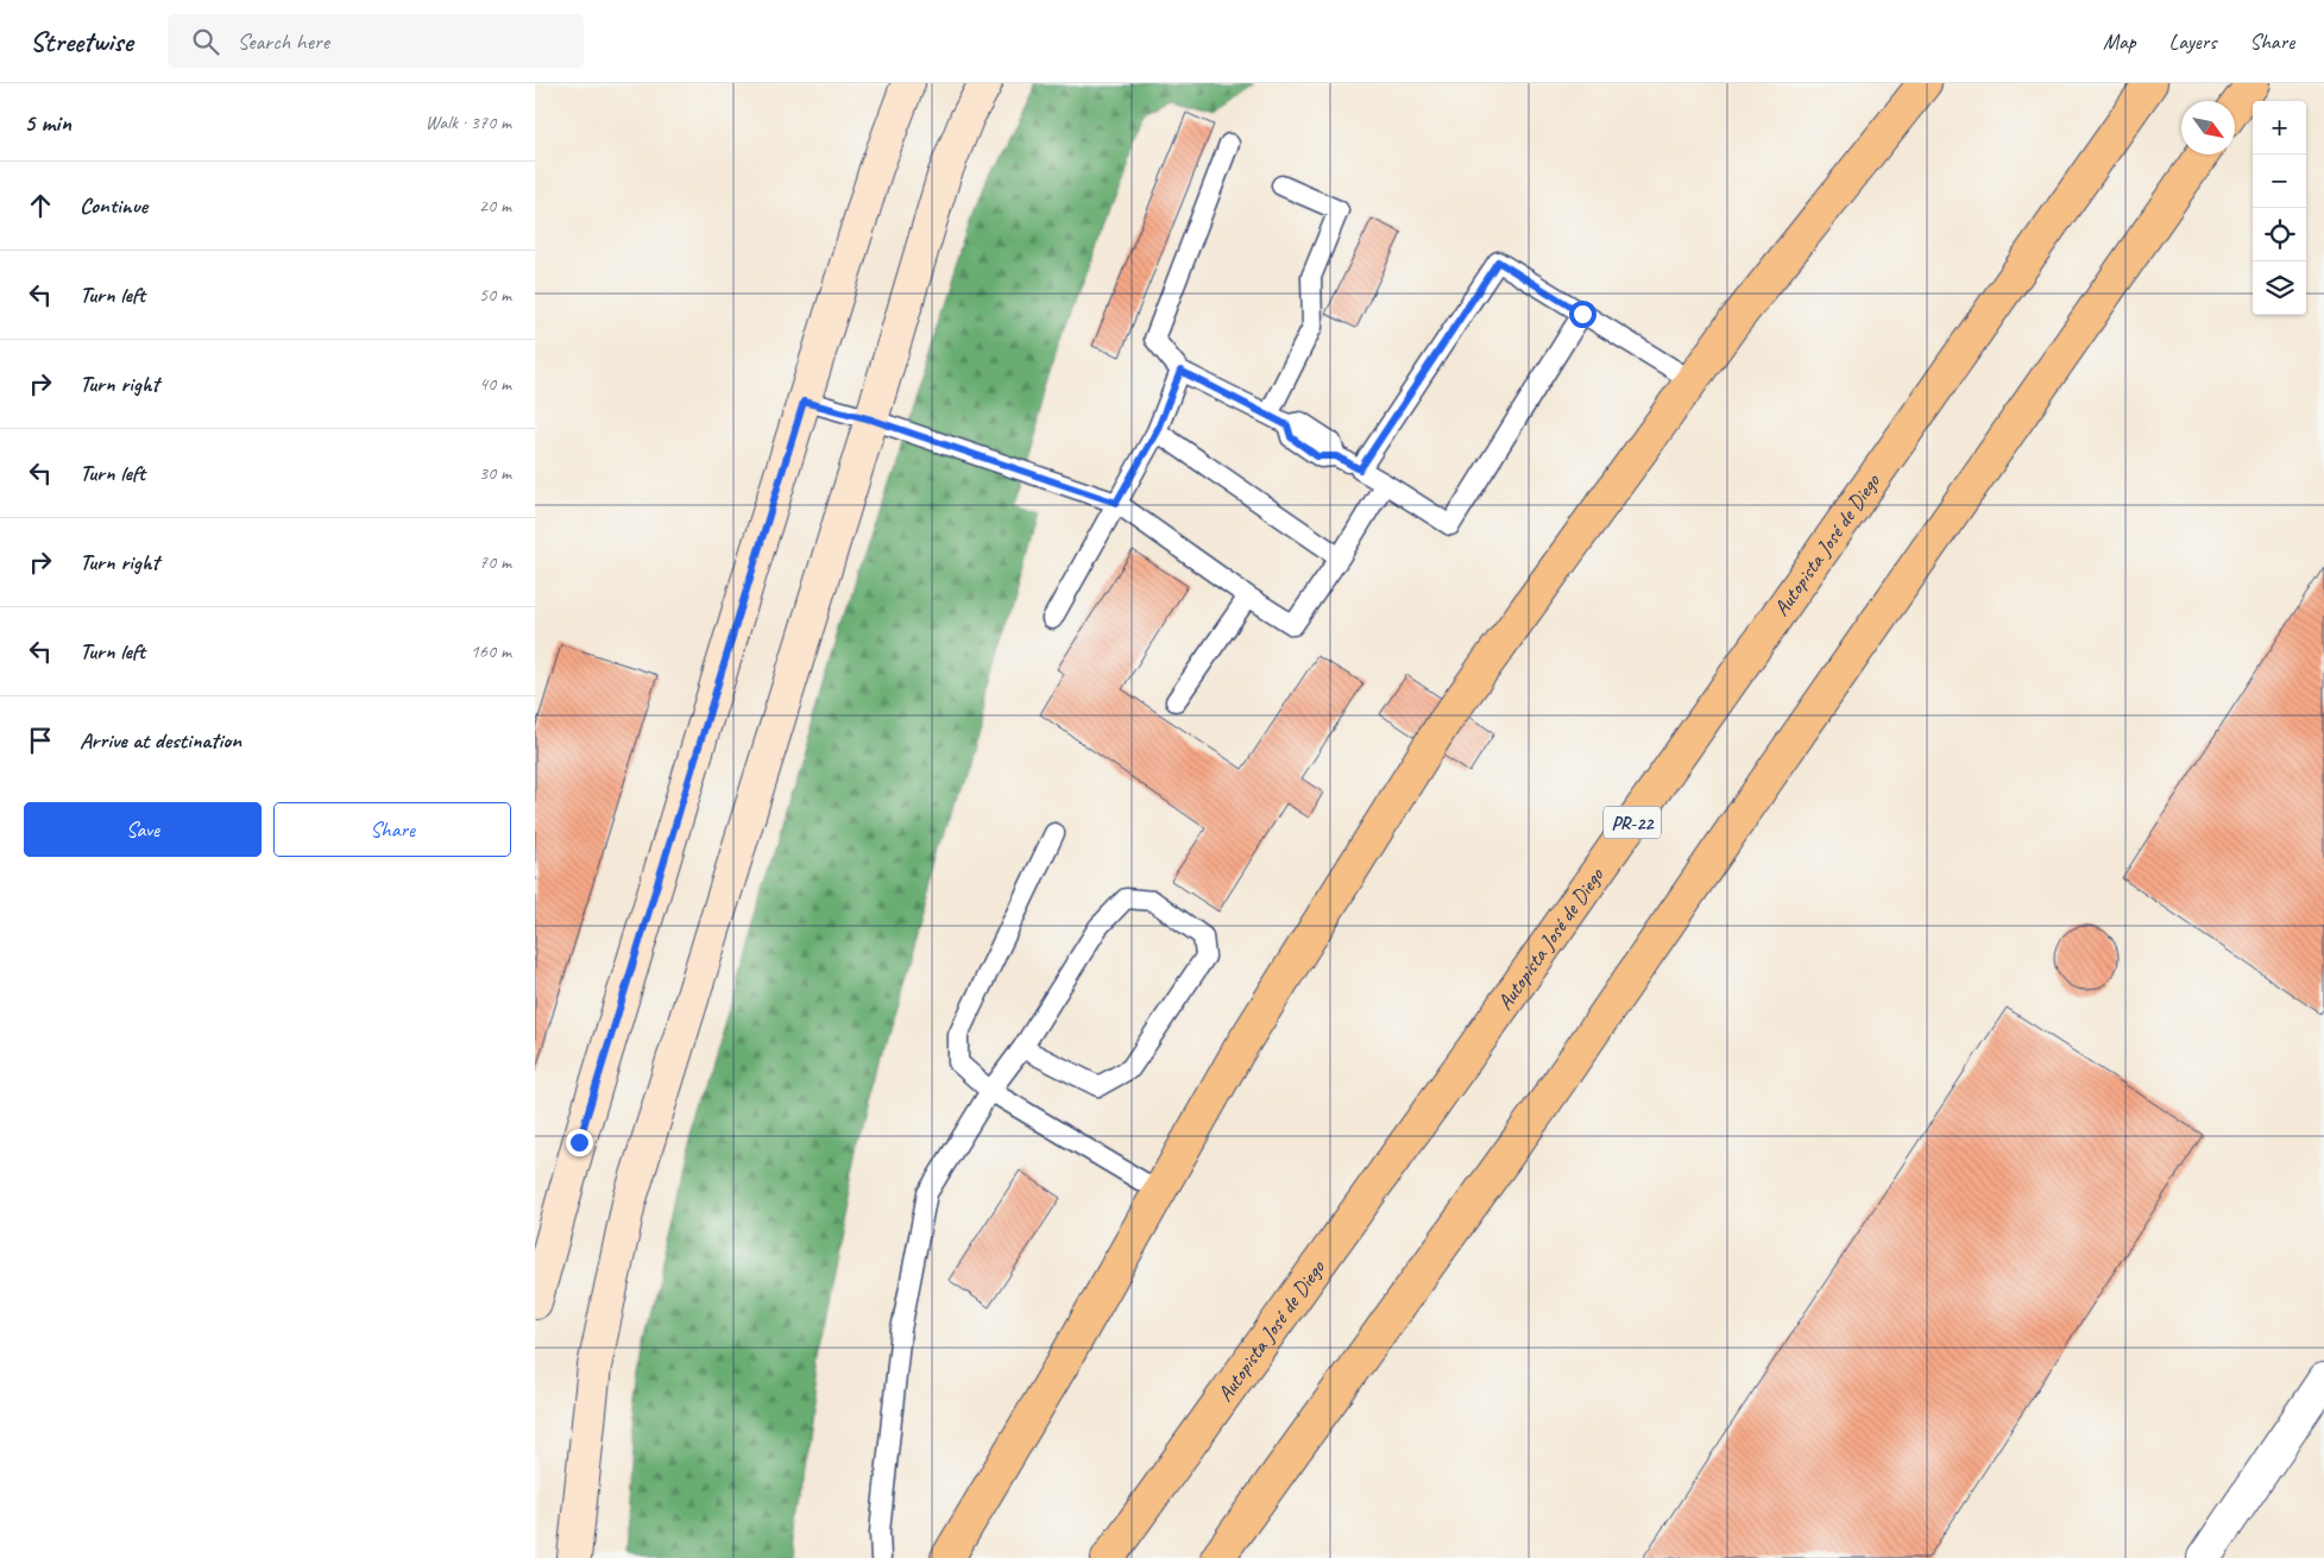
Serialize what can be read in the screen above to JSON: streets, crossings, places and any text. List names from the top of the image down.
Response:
{
  "streets": {
    "highway": ["Autopista José de Diego", "PR-22"]
  },
  "north": "bottom right",
  "page": {
    "header": "Streetwise",
    "search": "Search here",
    "nav": ["Map", "Layers", "Share"],
    "heading": ["5 min", "Walk · 370 m"],
    "map_buttons": ["+", "−"],
    "list": [
      ["Continue", "20 m"],
      ["Turn left", "50 m"],
      ["Turn right", "40 m"],
      ["Turn left", "30 m"],
      ["Turn right", "70 m"],
      ["Turn left", "160 m"],
      "Arrive at destination"
    ],
    "buttons": ["Save", "Share"]
  }
}
